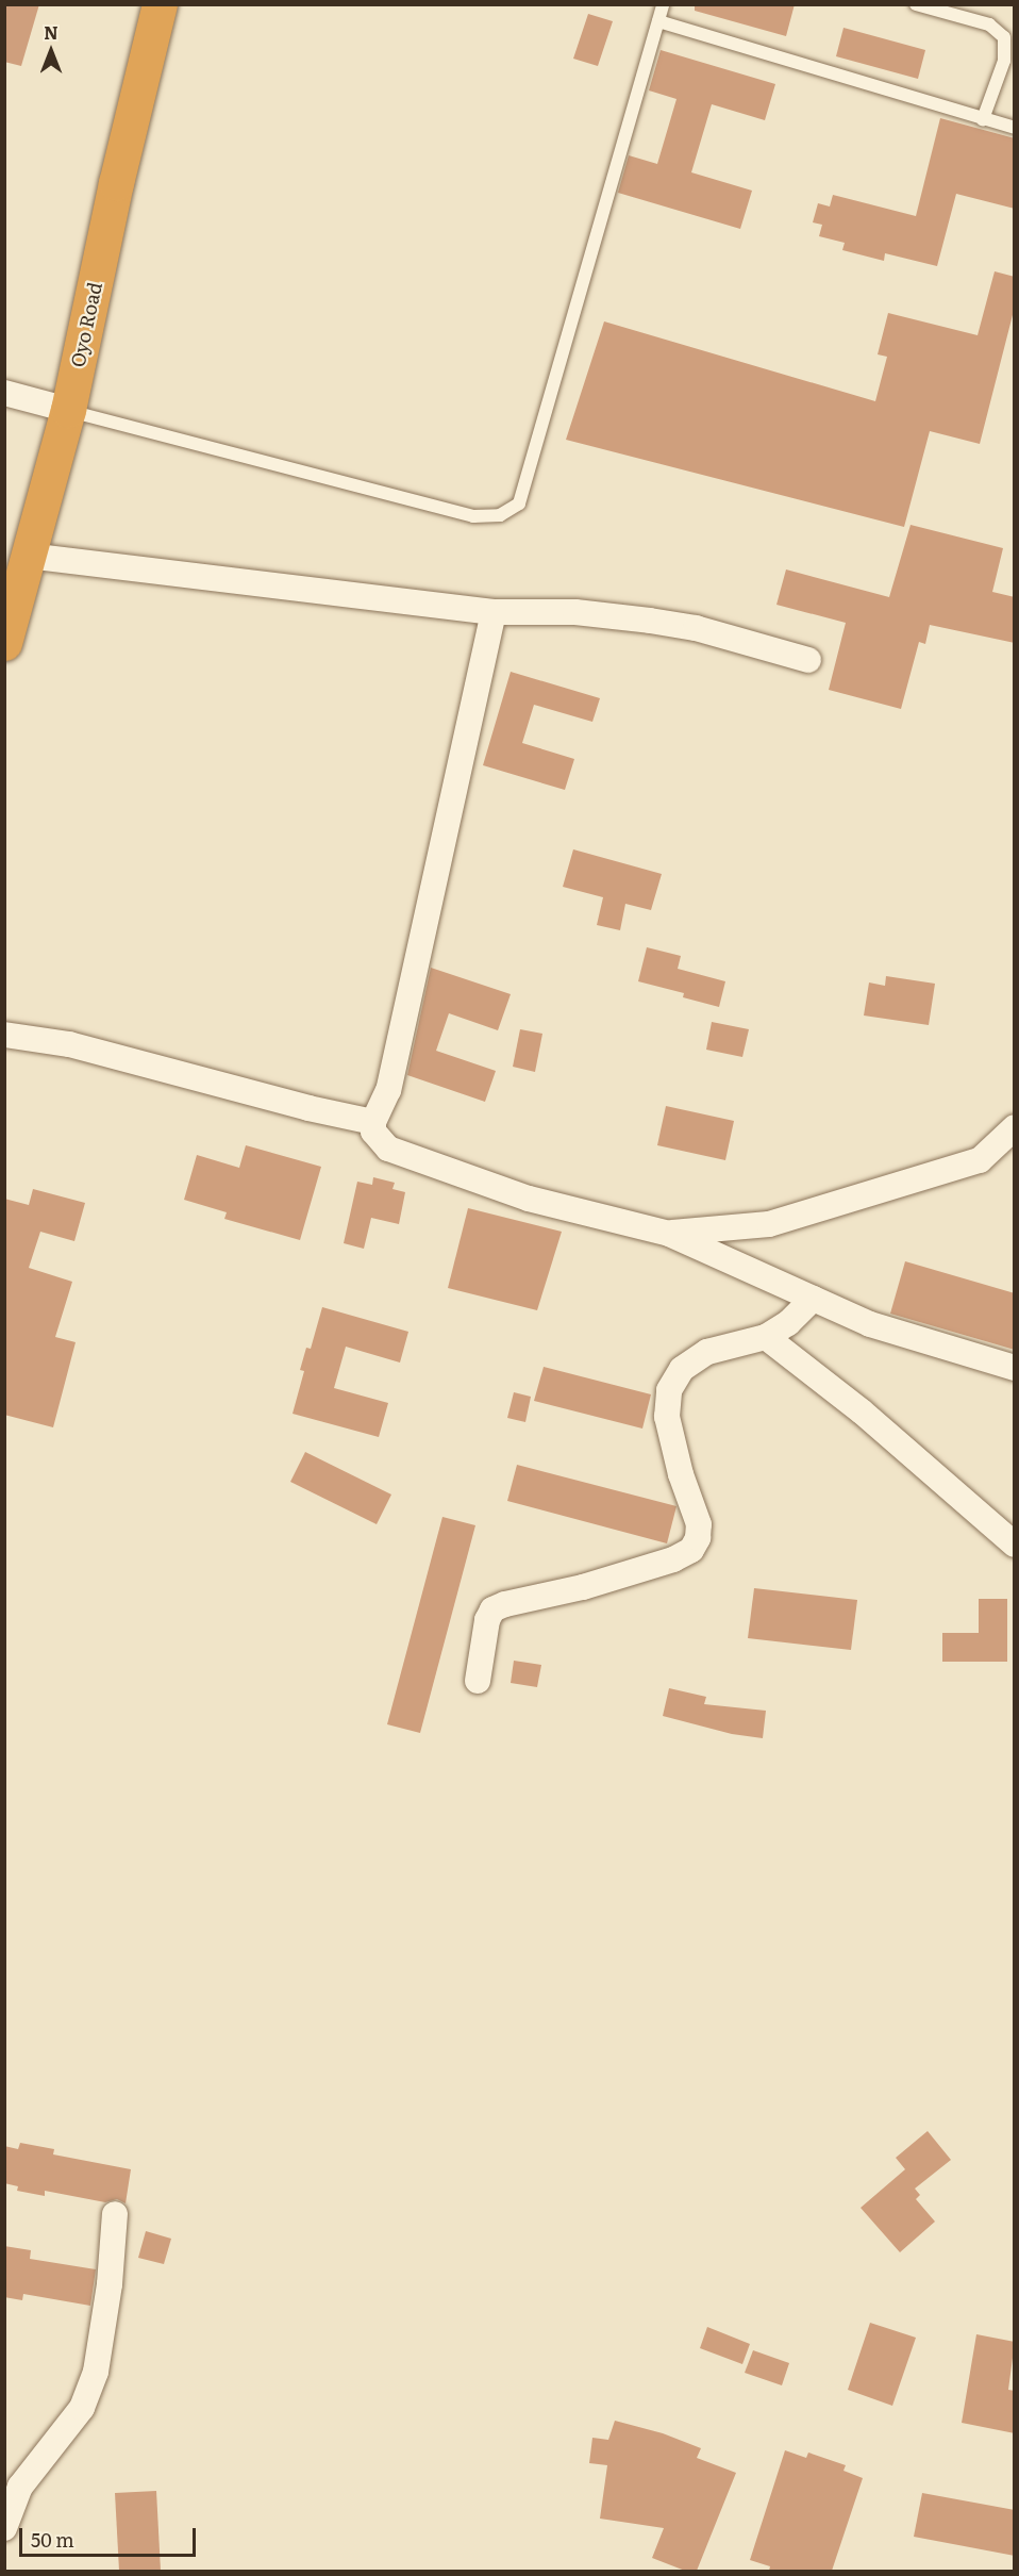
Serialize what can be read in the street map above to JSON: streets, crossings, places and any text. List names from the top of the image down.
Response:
{
  "streets": {
    "highway": ["Oyo Road"]
  },
  "scale_bar": "50 m",
  "north": "top"
}
